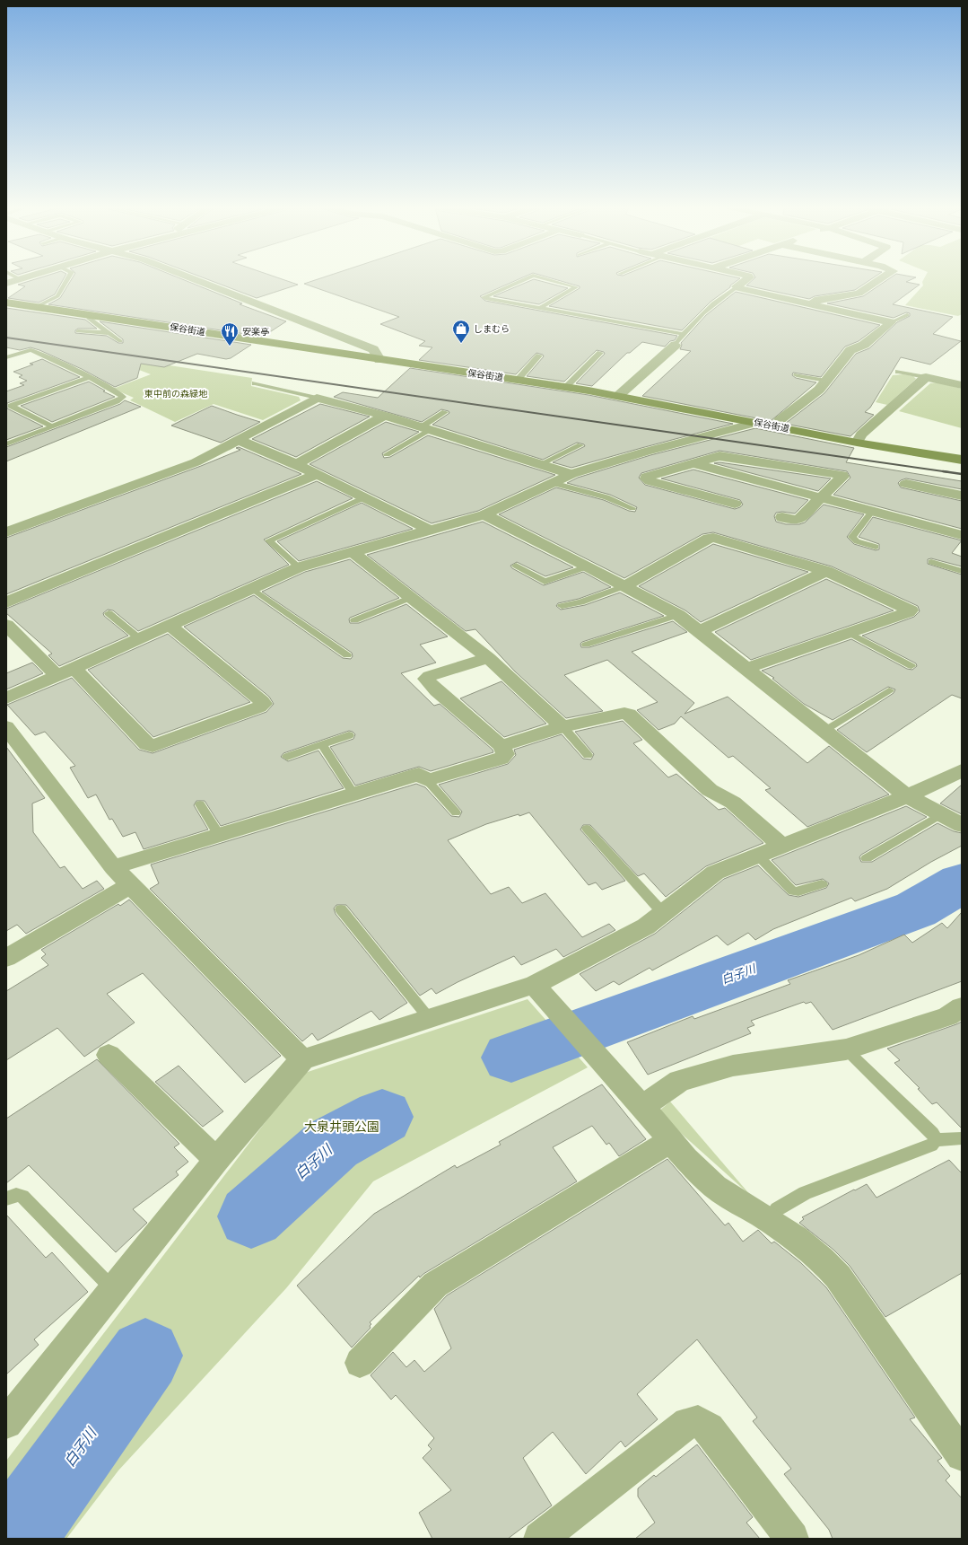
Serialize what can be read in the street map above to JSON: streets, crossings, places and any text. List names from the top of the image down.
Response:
{
  "streets": {
    "main road": ["保谷街道"]
  },
  "water": ["白子川"],
  "parks": ["東中前の森緑地", "大泉井頭公園"],
  "places": {
    "shop": ["しまむら"],
    "restaurant": ["安楽亭"]
  }
}
